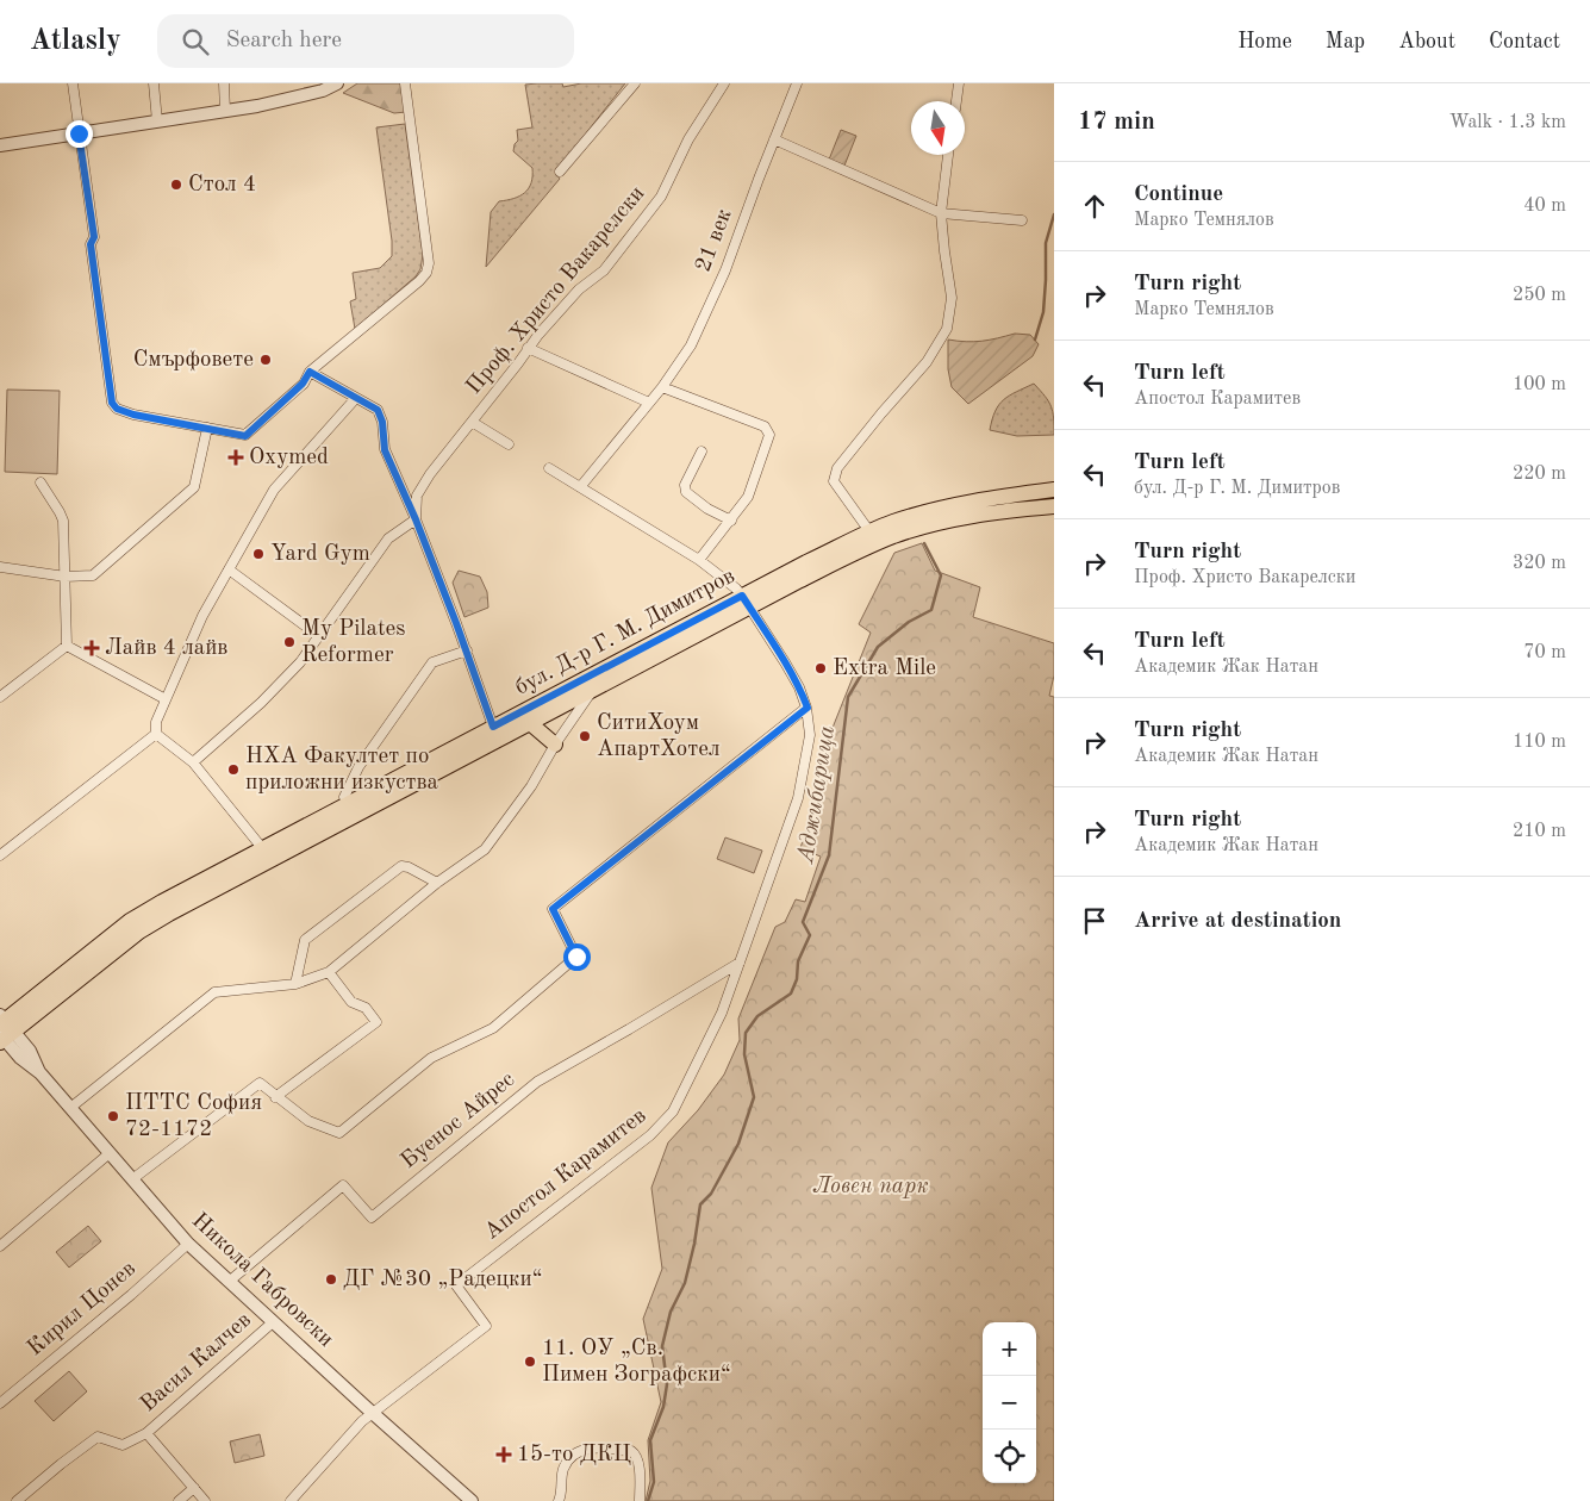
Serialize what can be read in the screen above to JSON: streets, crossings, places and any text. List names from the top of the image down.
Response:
{
  "streets": {
    "main road": ["бул. Д-р Г. М. Димитров"],
    "street": [
      "21 век",
      "Проф. Христо Вакарелски",
      "Буенос Айрес",
      "Апостол Карамитев",
      "Никола Габровски",
      "Кирил Цонев",
      "Васил Калчев"
    ]
  },
  "crossings": [
    ["21 век", "Апостол Карамитев"],
    ["Проф. Христо Вакарелски", "бул. Д-р Г. М. Димитров"],
    ["бул. Д-р Г. М. Димитров", "Апостол Карамитев"],
    ["бул. Д-р Г. М. Димитров", "Никола Габровски"],
    ["Буенос Айрес", "Апостол Карамитев"],
    ["Буенос Айрес", "Никола Габровски"],
    ["Апостол Карамитев", "Никола Габровски"],
    ["Никола Габровски", "Кирил Цонев"],
    ["Никола Габровски", "Васил Калчев"]
  ],
  "water": ["Аджибарица"],
  "parks": ["Ловен парк"],
  "places": {
    "other": [
      "Стол 4",
      "Смърфовете",
      "Yard Gym",
      "My Pilates Reformer",
      "Extra Mile",
      "СитиХоум АпартХотел",
      "НХА Факултет по приложни изкуства",
      "ПТТС София 72-1172",
      "ДГ №30 „Радецки“",
      "11. ОУ „Св. Пимен Зографски“"
    ],
    "health": ["Oxymed", "Лайв 4 лайв", "15-то ДКЦ"]
  },
  "north": "bottom",
  "page": {
    "header": "Atlasly",
    "search": "Search here",
    "nav": [
      "Home",
      "Map",
      "About",
      "Contact"
    ],
    "heading": ["17 min", "Walk · 1.3 km"],
    "list": [
      ["Continue", "Марко Темнялов", "40 m"],
      ["Turn right", "Марко Темнялов", "250 m"],
      ["Turn left", "Апостол Карамитев", "100 m"],
      ["Turn left", "бул. Д-р Г. М. Димитров", "220 m"],
      ["Turn right", "Проф. Христо Вакарелски", "320 m"],
      ["Turn left", "Академик Жак Натан", "70 m"],
      ["Turn right", "Академик Жак Натан", "110 m"],
      ["Turn right", "Академик Жак Натан", "210 m"],
      "Arrive at destination"
    ],
    "map_buttons": ["+", "−"]
  }
}
